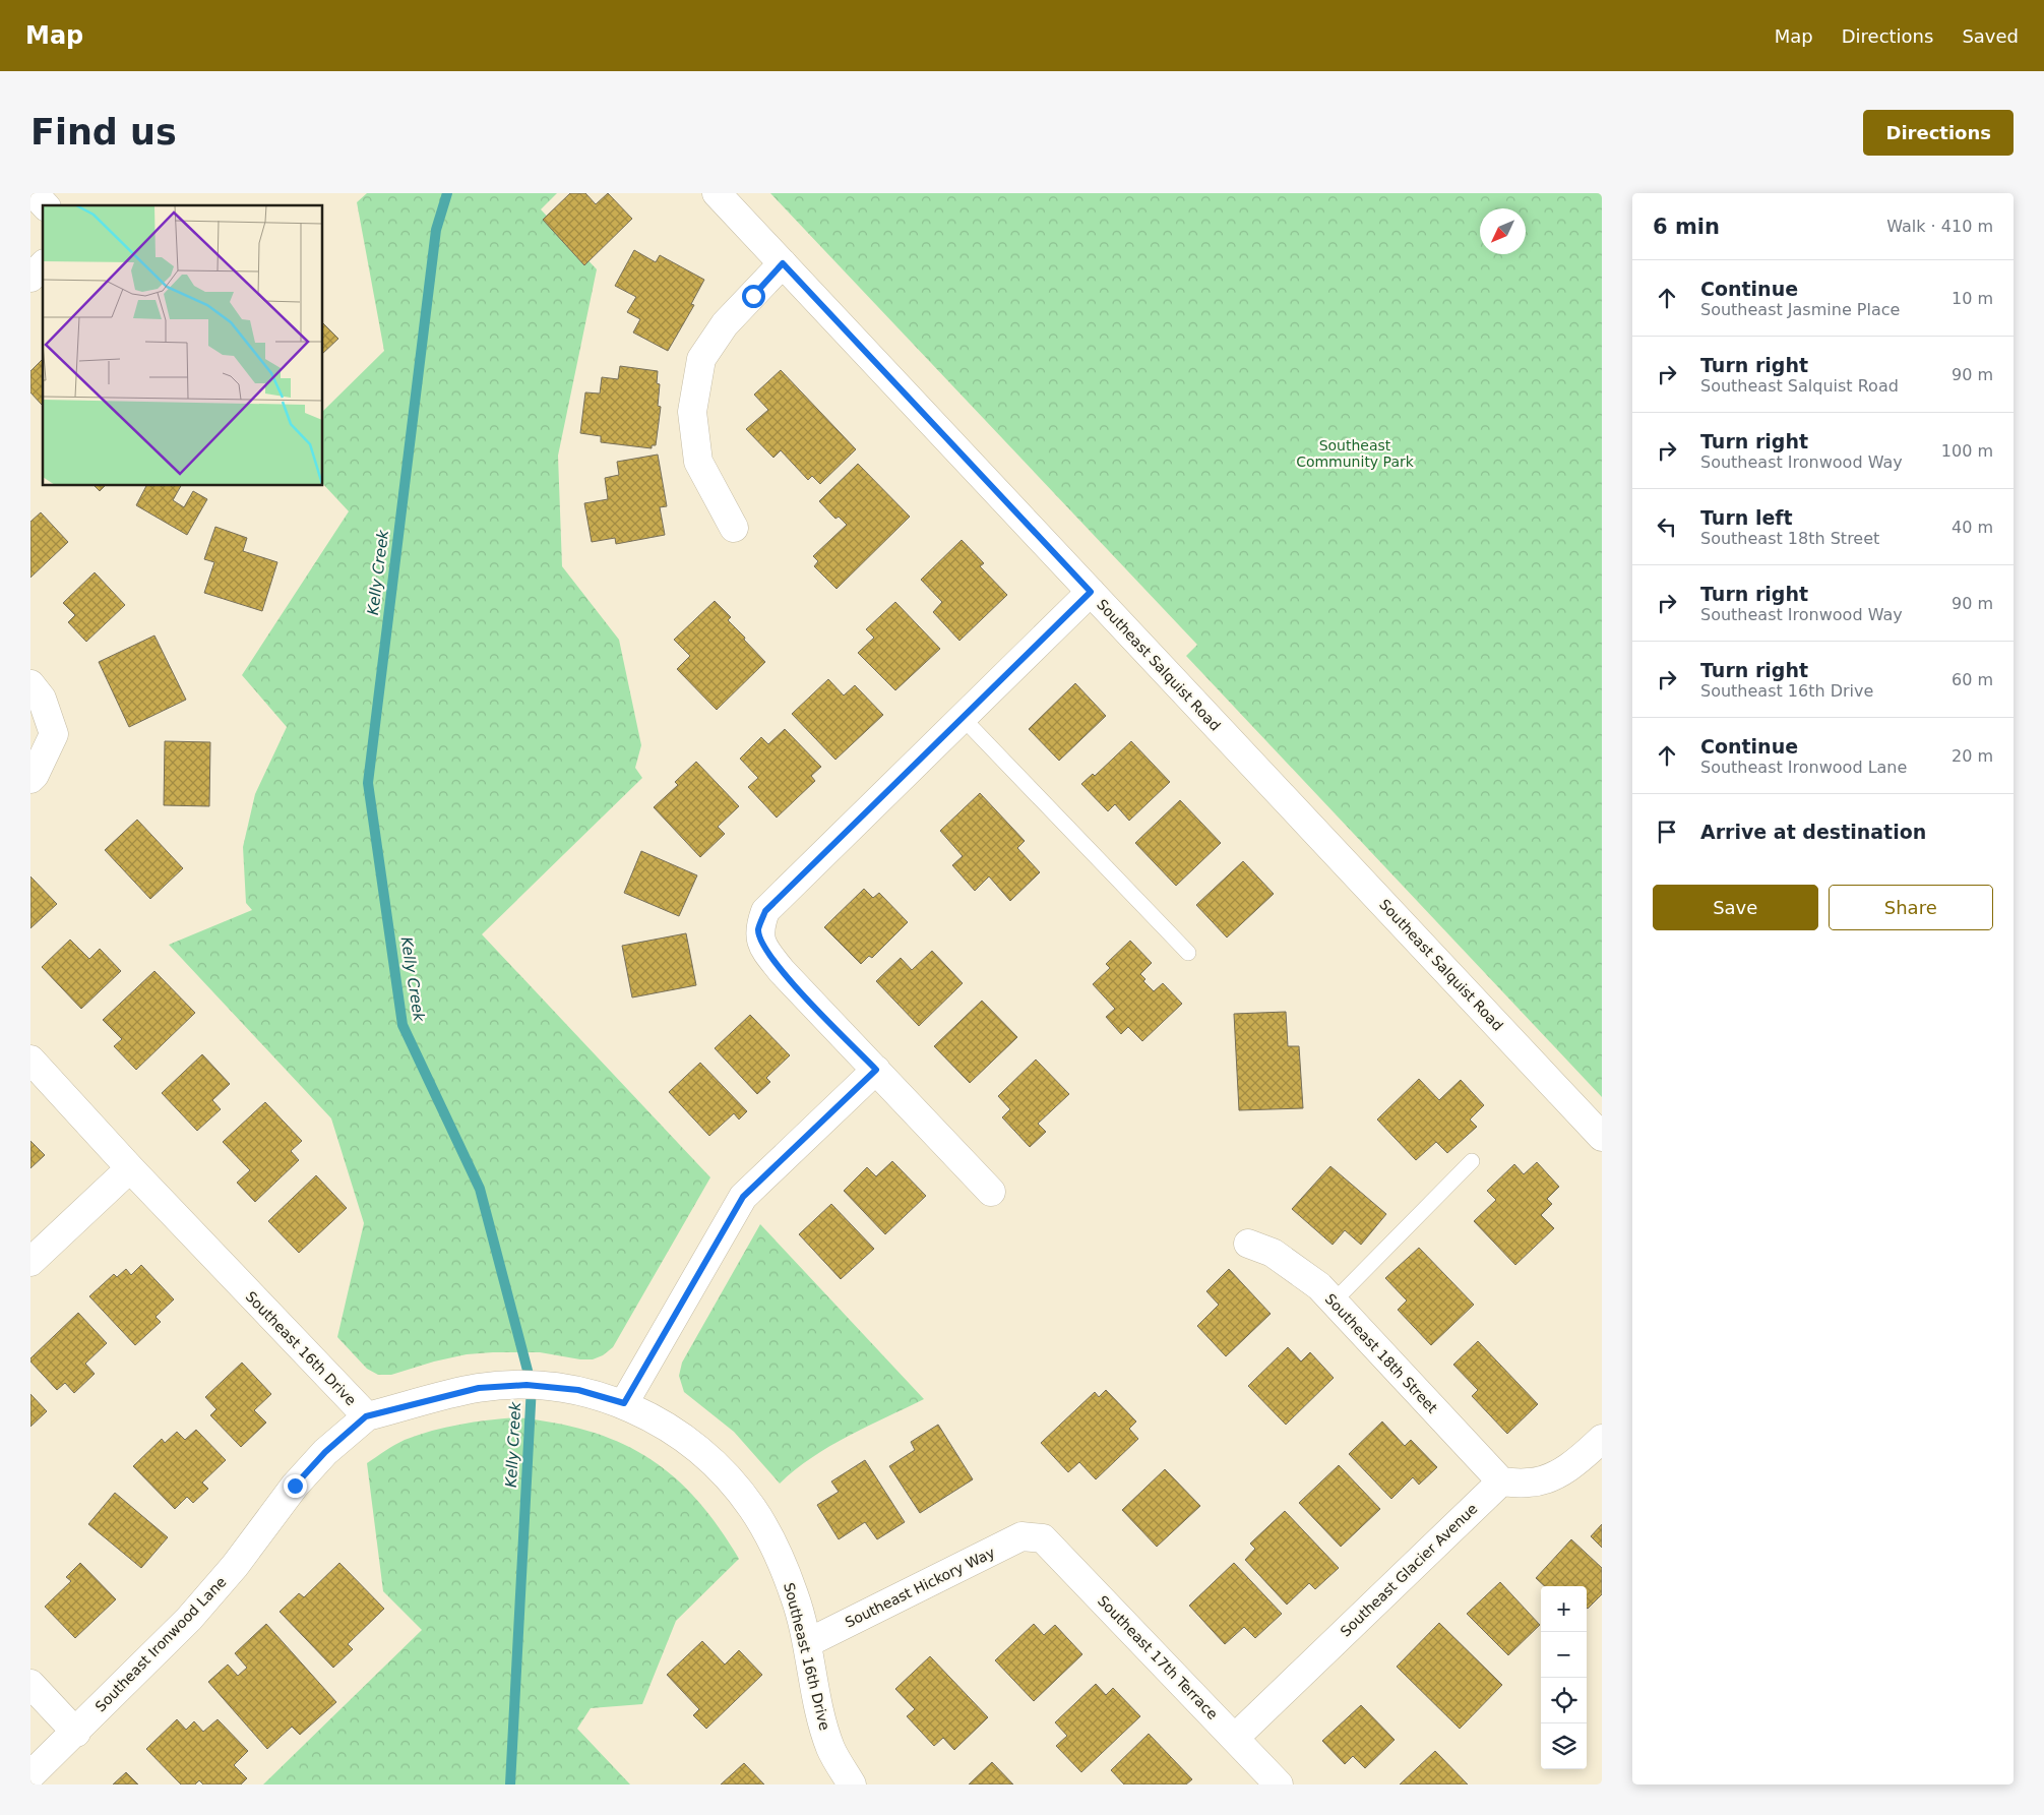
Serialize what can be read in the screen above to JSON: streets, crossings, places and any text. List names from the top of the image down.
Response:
{
  "streets": {
    "street": [
      "Southeast Salquist Road",
      "Southeast 16th Drive",
      "Southeast 18th Street",
      "Southeast Glacier Avenue",
      "Southeast Hickory Way",
      "Southeast Ironwood Lane",
      "Southeast 17th Terrace"
    ]
  },
  "crossings": [
    ["Southeast 16th Drive", "Southeast Hickory Way"],
    ["Southeast 16th Drive", "Southeast Ironwood Lane"],
    ["Southeast 18th Street", "Southeast Glacier Avenue"],
    ["Southeast Glacier Avenue", "Southeast 17th Terrace"],
    ["Southeast Hickory Way", "Southeast 17th Terrace"]
  ],
  "water": ["Kelly Creek"],
  "parks": ["Southeast Community Park"],
  "north": "bottom left",
  "page": {
    "header": "Map",
    "nav": ["Map", "Directions", "Saved"],
    "buttons": [
      "Directions",
      ["Save", "Share"]
    ],
    "title": "Find us",
    "heading": ["6 min", "Walk · 410 m"],
    "list": [
      ["Continue", "Southeast Jasmine Place", "10 m"],
      ["Turn right", "Southeast Salquist Road", "90 m"],
      ["Turn right", "Southeast Ironwood Way", "100 m"],
      ["Turn left", "Southeast 18th Street", "40 m"],
      ["Turn right", "Southeast Ironwood Way", "90 m"],
      ["Turn right", "Southeast 16th Drive", "60 m"],
      ["Continue", "Southeast Ironwood Lane", "20 m"],
      "Arrive at destination"
    ],
    "map_buttons": ["+", "−"]
  }
}
